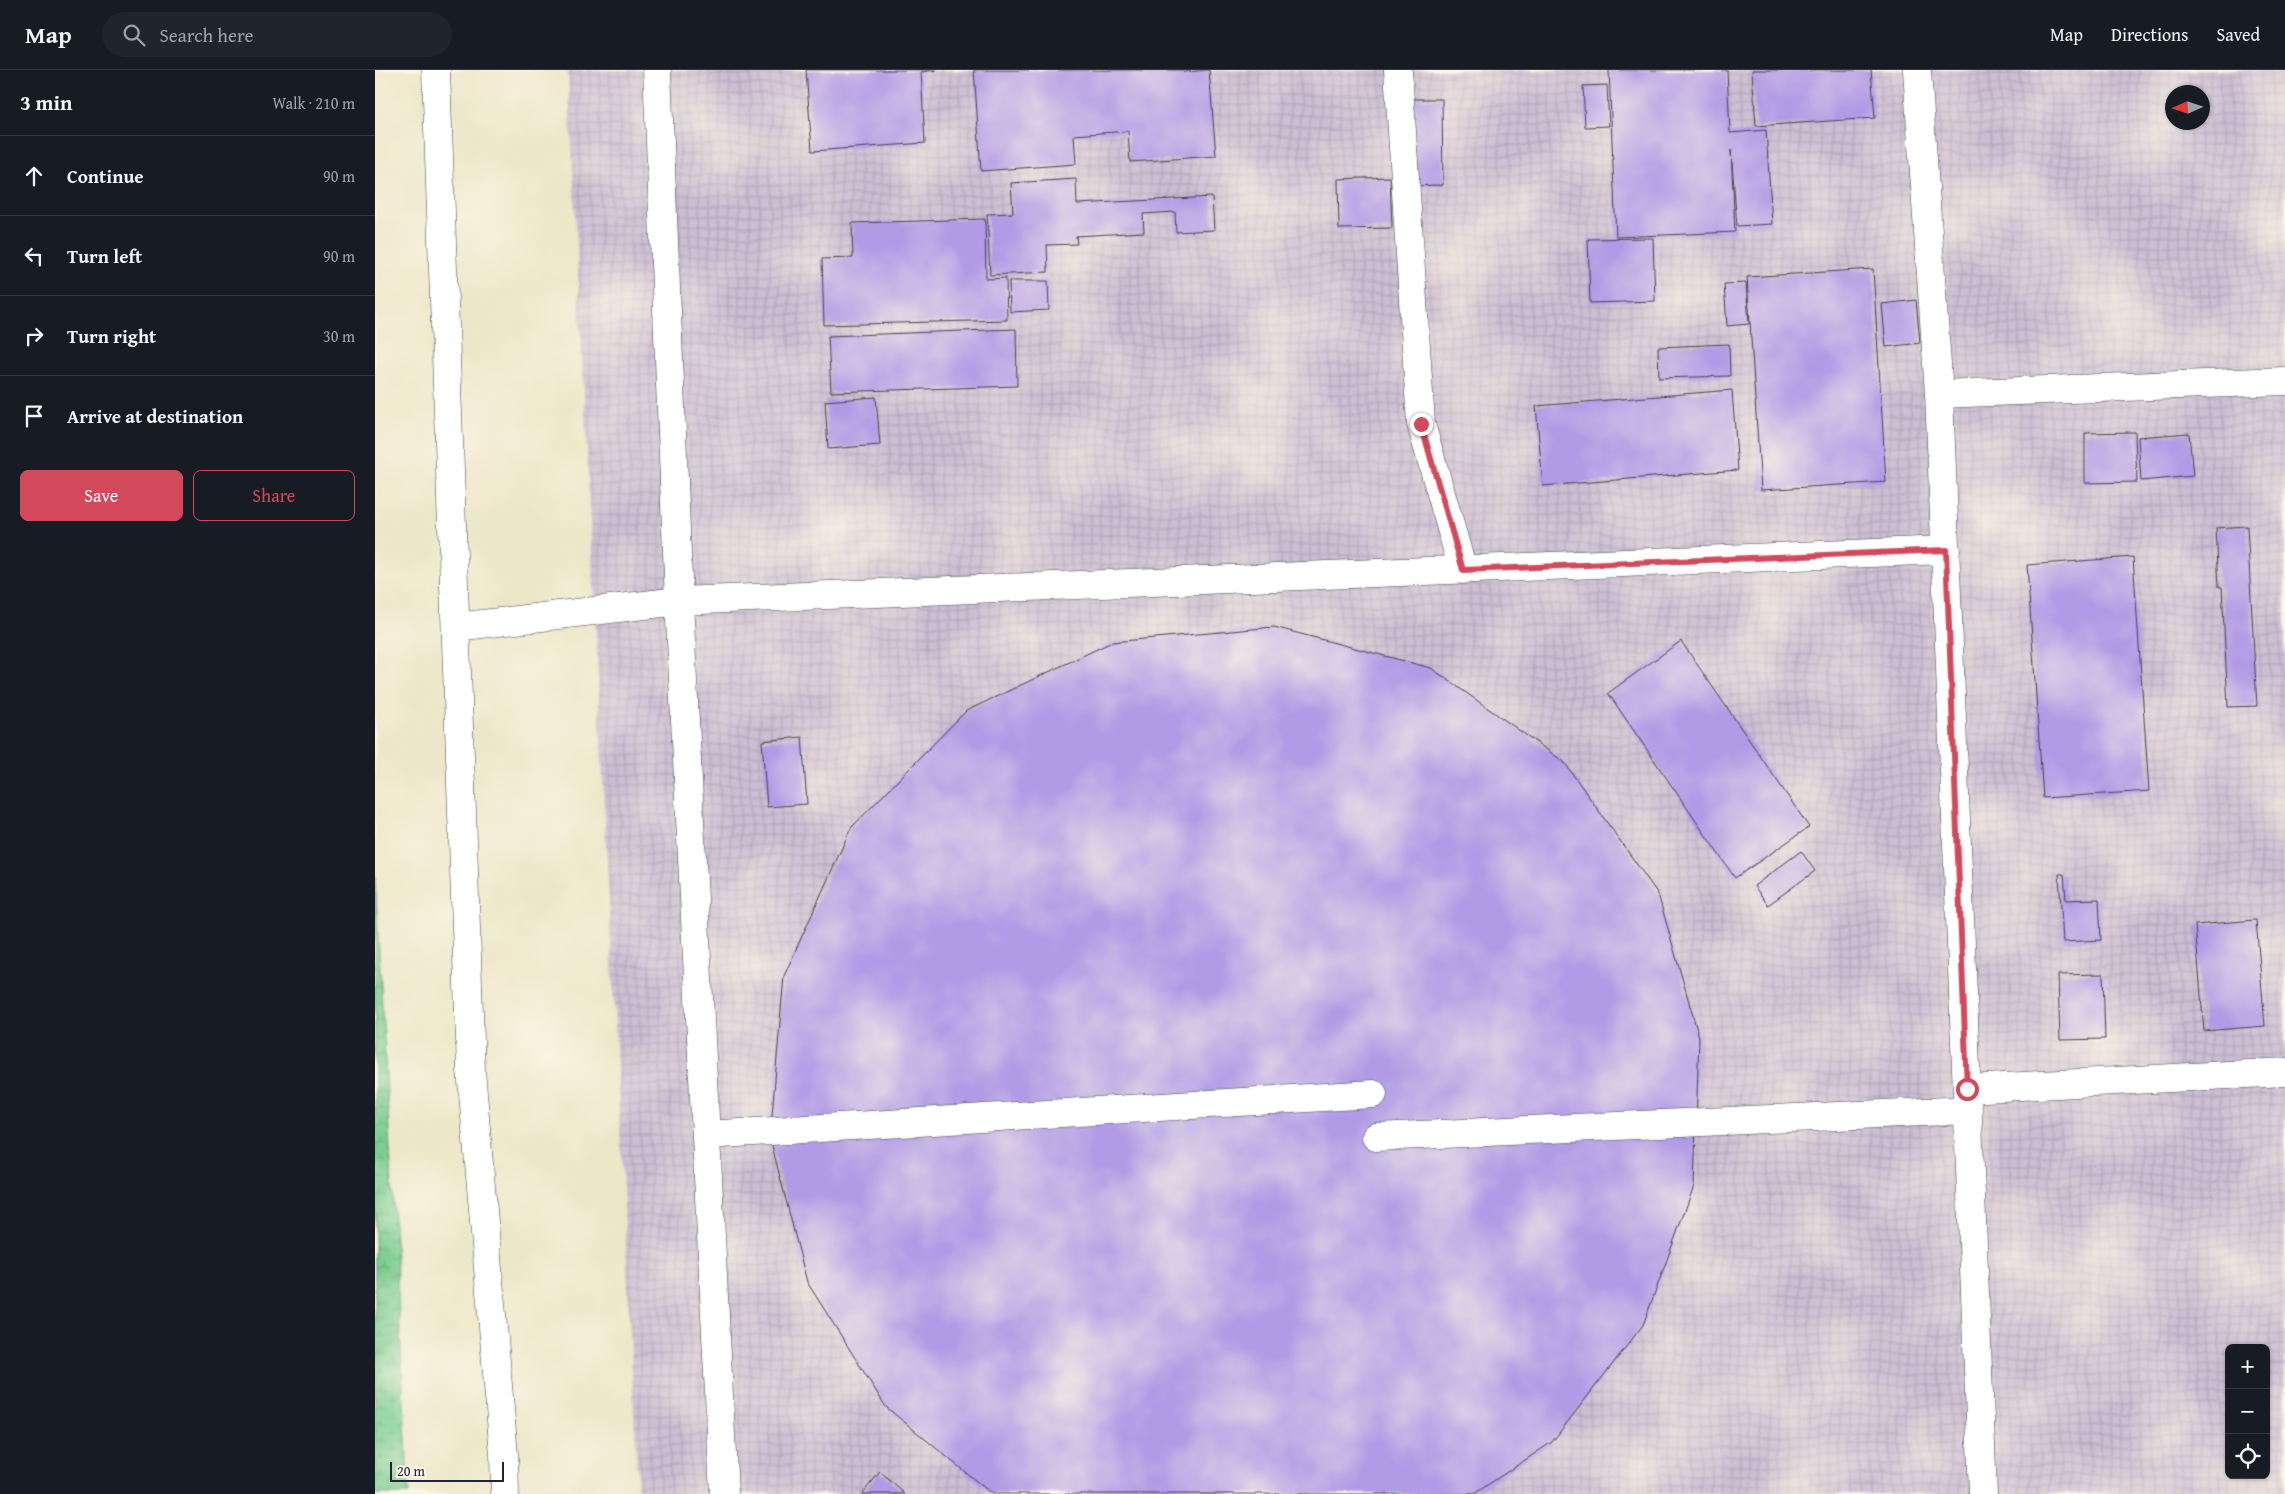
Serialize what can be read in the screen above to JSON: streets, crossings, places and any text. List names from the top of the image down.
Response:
{
  "scale_bar": "20 m",
  "north": "left",
  "page": {
    "header": "Map",
    "search": "Search here",
    "nav": ["Map", "Directions", "Saved"],
    "heading": ["3 min", "Walk · 210 m"],
    "list": [
      ["Continue", "90 m"],
      ["Turn left", "90 m"],
      ["Turn right", "30 m"],
      "Arrive at destination"
    ],
    "buttons": ["Save", "Share"],
    "map_buttons": ["+", "−"],
    "scale": "20 m"
  }
}
